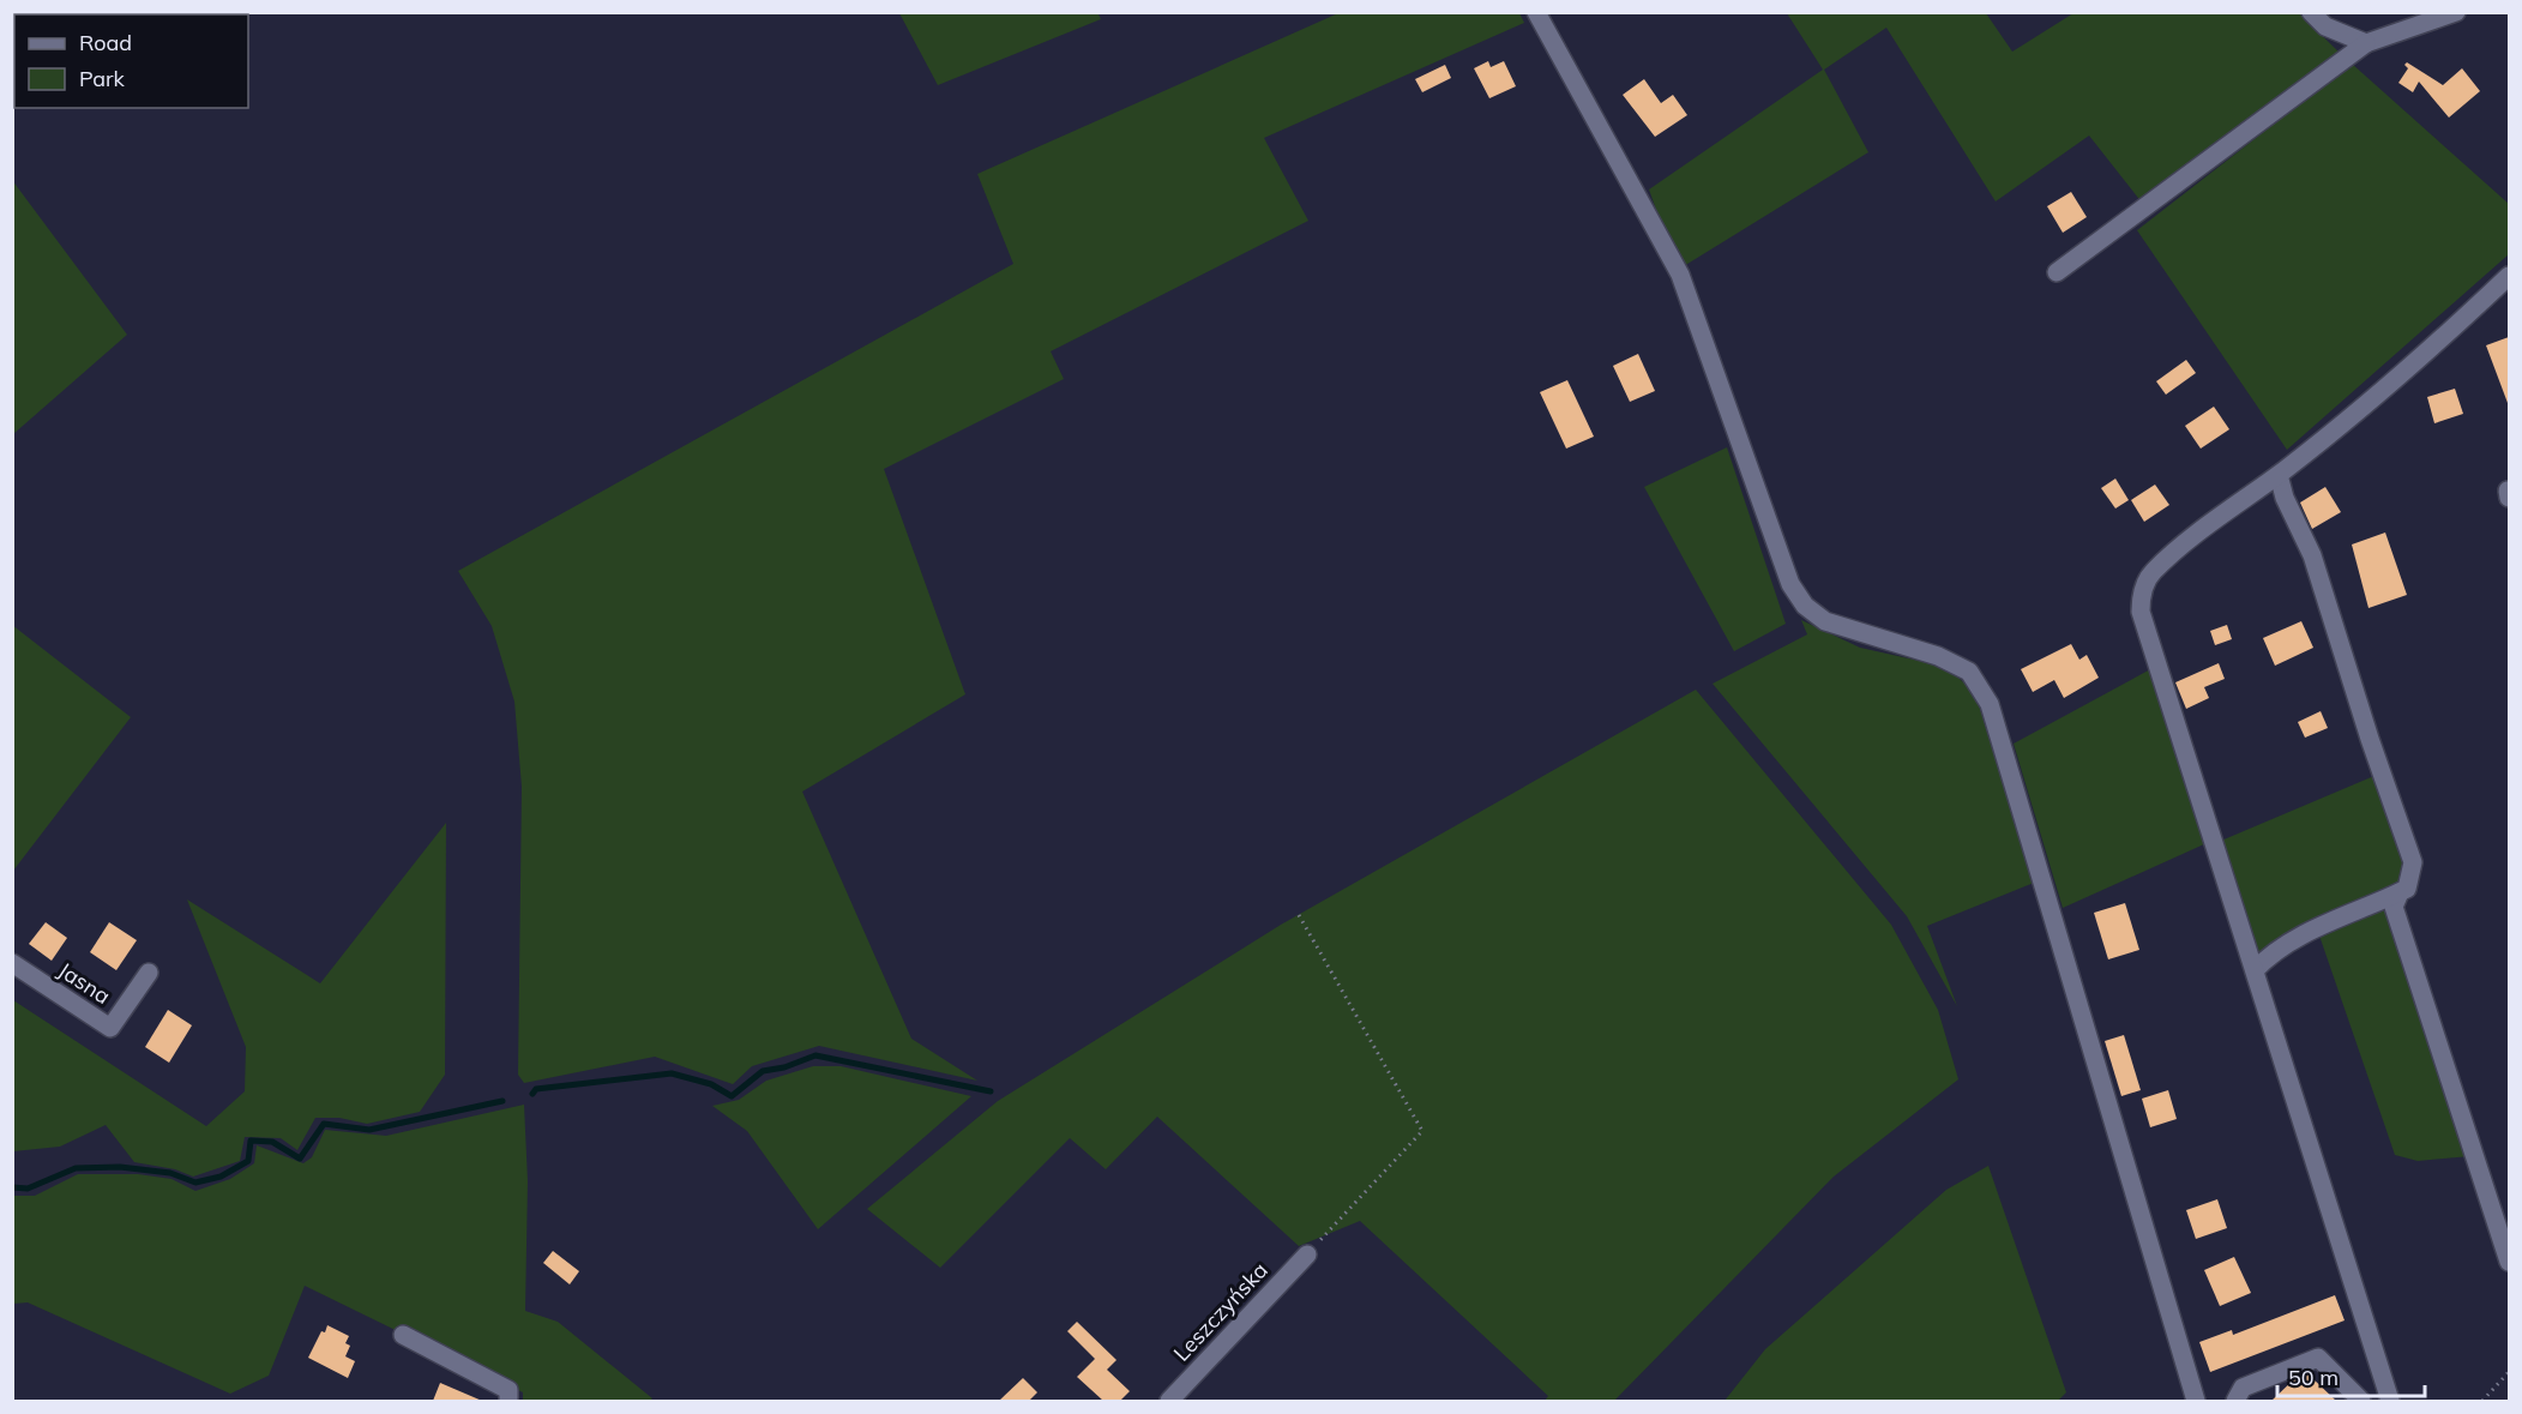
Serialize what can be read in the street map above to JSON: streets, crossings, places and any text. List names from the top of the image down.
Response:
{
  "streets": {
    "street": ["Jasna", "Leszczyńska"]
  },
  "legend": ["Road", "Park"],
  "scale_bar": "50 m"
}
